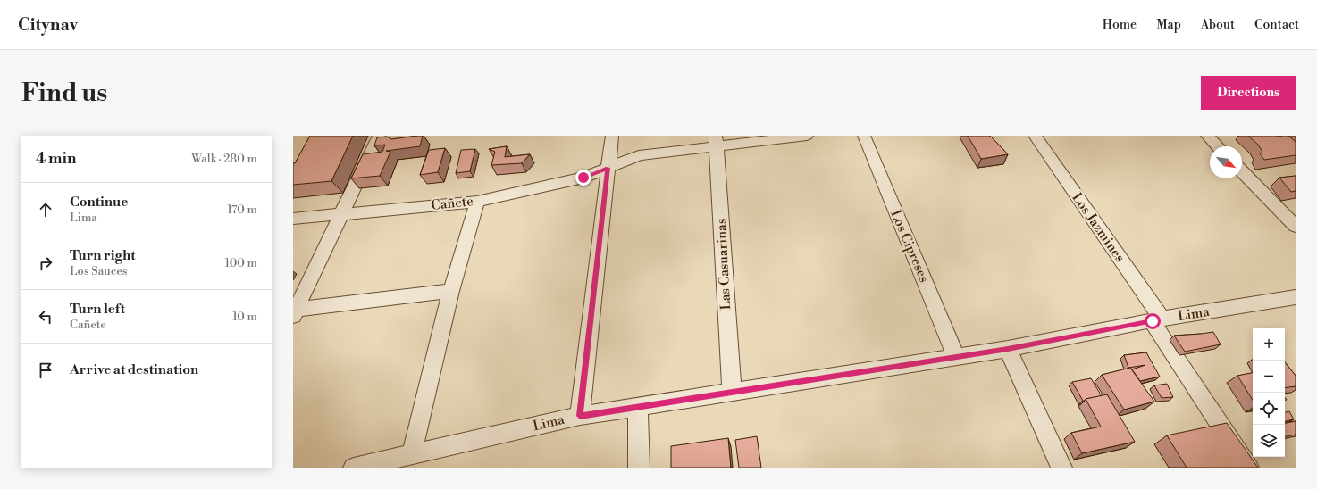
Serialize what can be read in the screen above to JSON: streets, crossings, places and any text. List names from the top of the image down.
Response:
{
  "streets": {
    "street": [
      "Cañete",
      "Los Jazmines",
      "Los Cipreses",
      "Las Casuarinas",
      "Lima"
    ]
  },
  "crossings": [
    ["Cañete", "Las Casuarinas"],
    ["Los Jazmines", "Lima"],
    ["Los Cipreses", "Lima"],
    ["Las Casuarinas", "Lima"]
  ],
  "north": "bottom right",
  "page": {
    "header": "Citynav",
    "nav": [
      "Home",
      "Map",
      "About",
      "Contact"
    ],
    "buttons": "Directions",
    "title": "Find us",
    "heading": ["4 min", "Walk · 280 m"],
    "list": [
      ["Continue", "Lima", "170 m"],
      ["Turn right", "Los Sauces", "100 m"],
      ["Turn left", "Cañete", "10 m"],
      "Arrive at destination"
    ],
    "map_buttons": ["+", "−"]
  }
}
